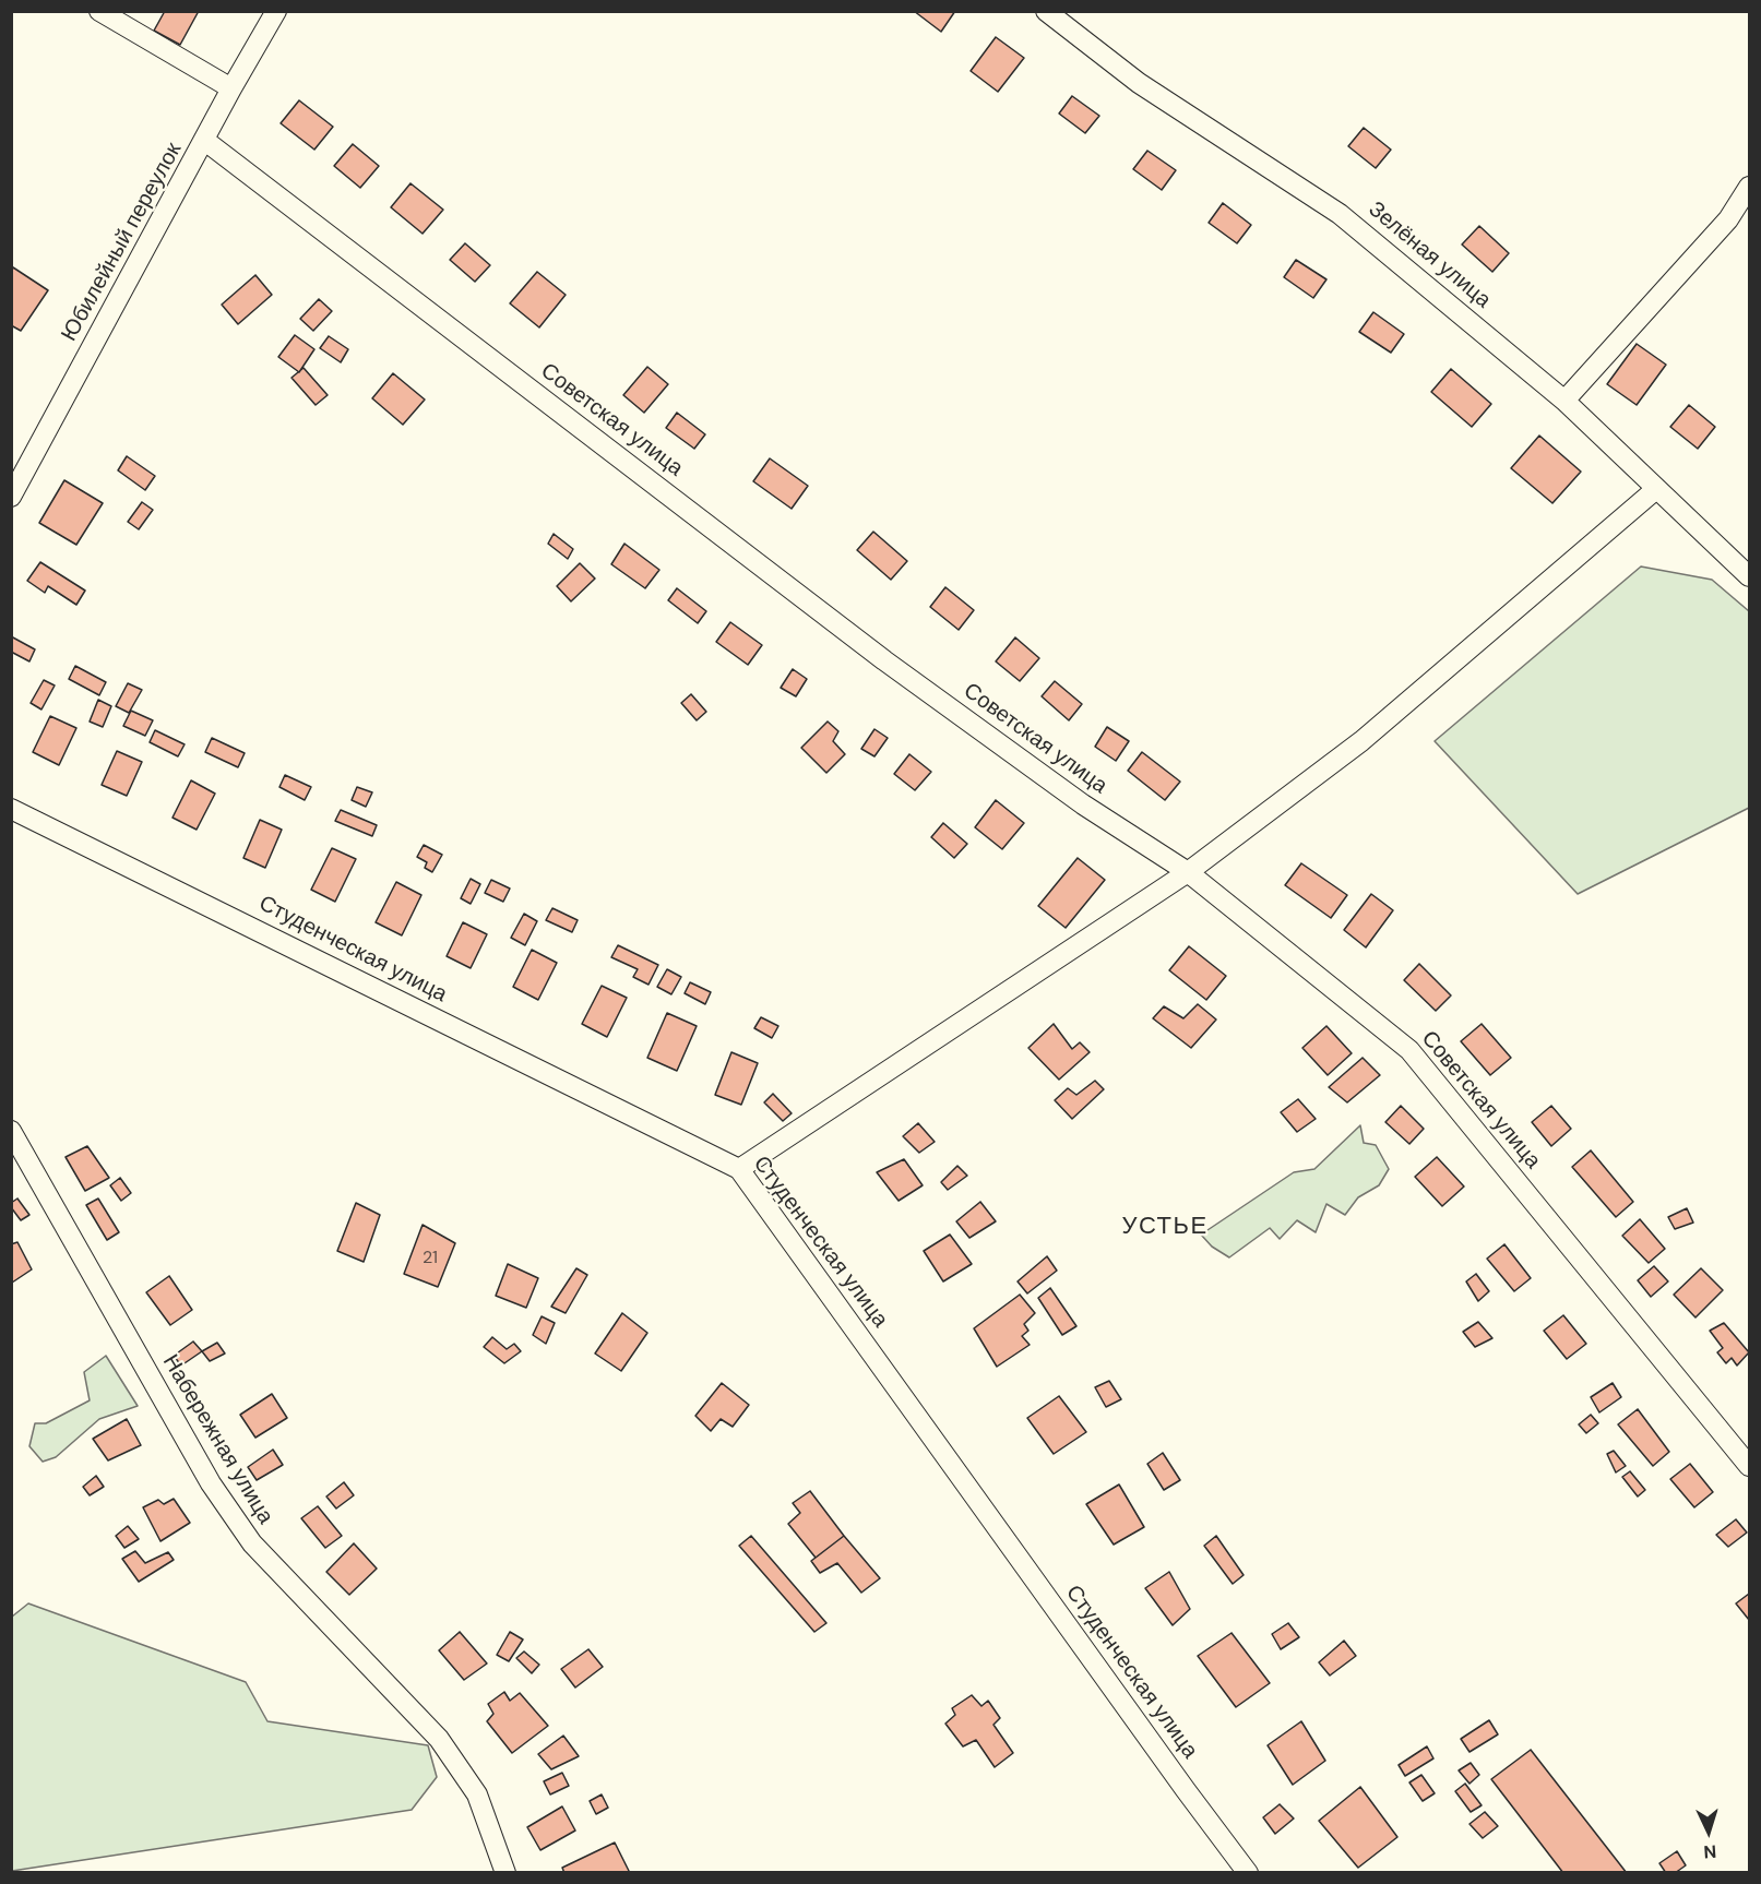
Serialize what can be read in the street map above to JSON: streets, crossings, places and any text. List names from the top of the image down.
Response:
{
  "streets": {
    "street": [
      "Юбилейный переулок",
      "Зелёная улица",
      "Советская улица",
      "Студенческая улица",
      "Набережная улица"
    ]
  },
  "crossings": [
    ["Юбилейный переулок", "Советская улица"]
  ],
  "districts": ["УСТЬЕ"],
  "house_numbers": ["21"],
  "north": "bottom"
}
